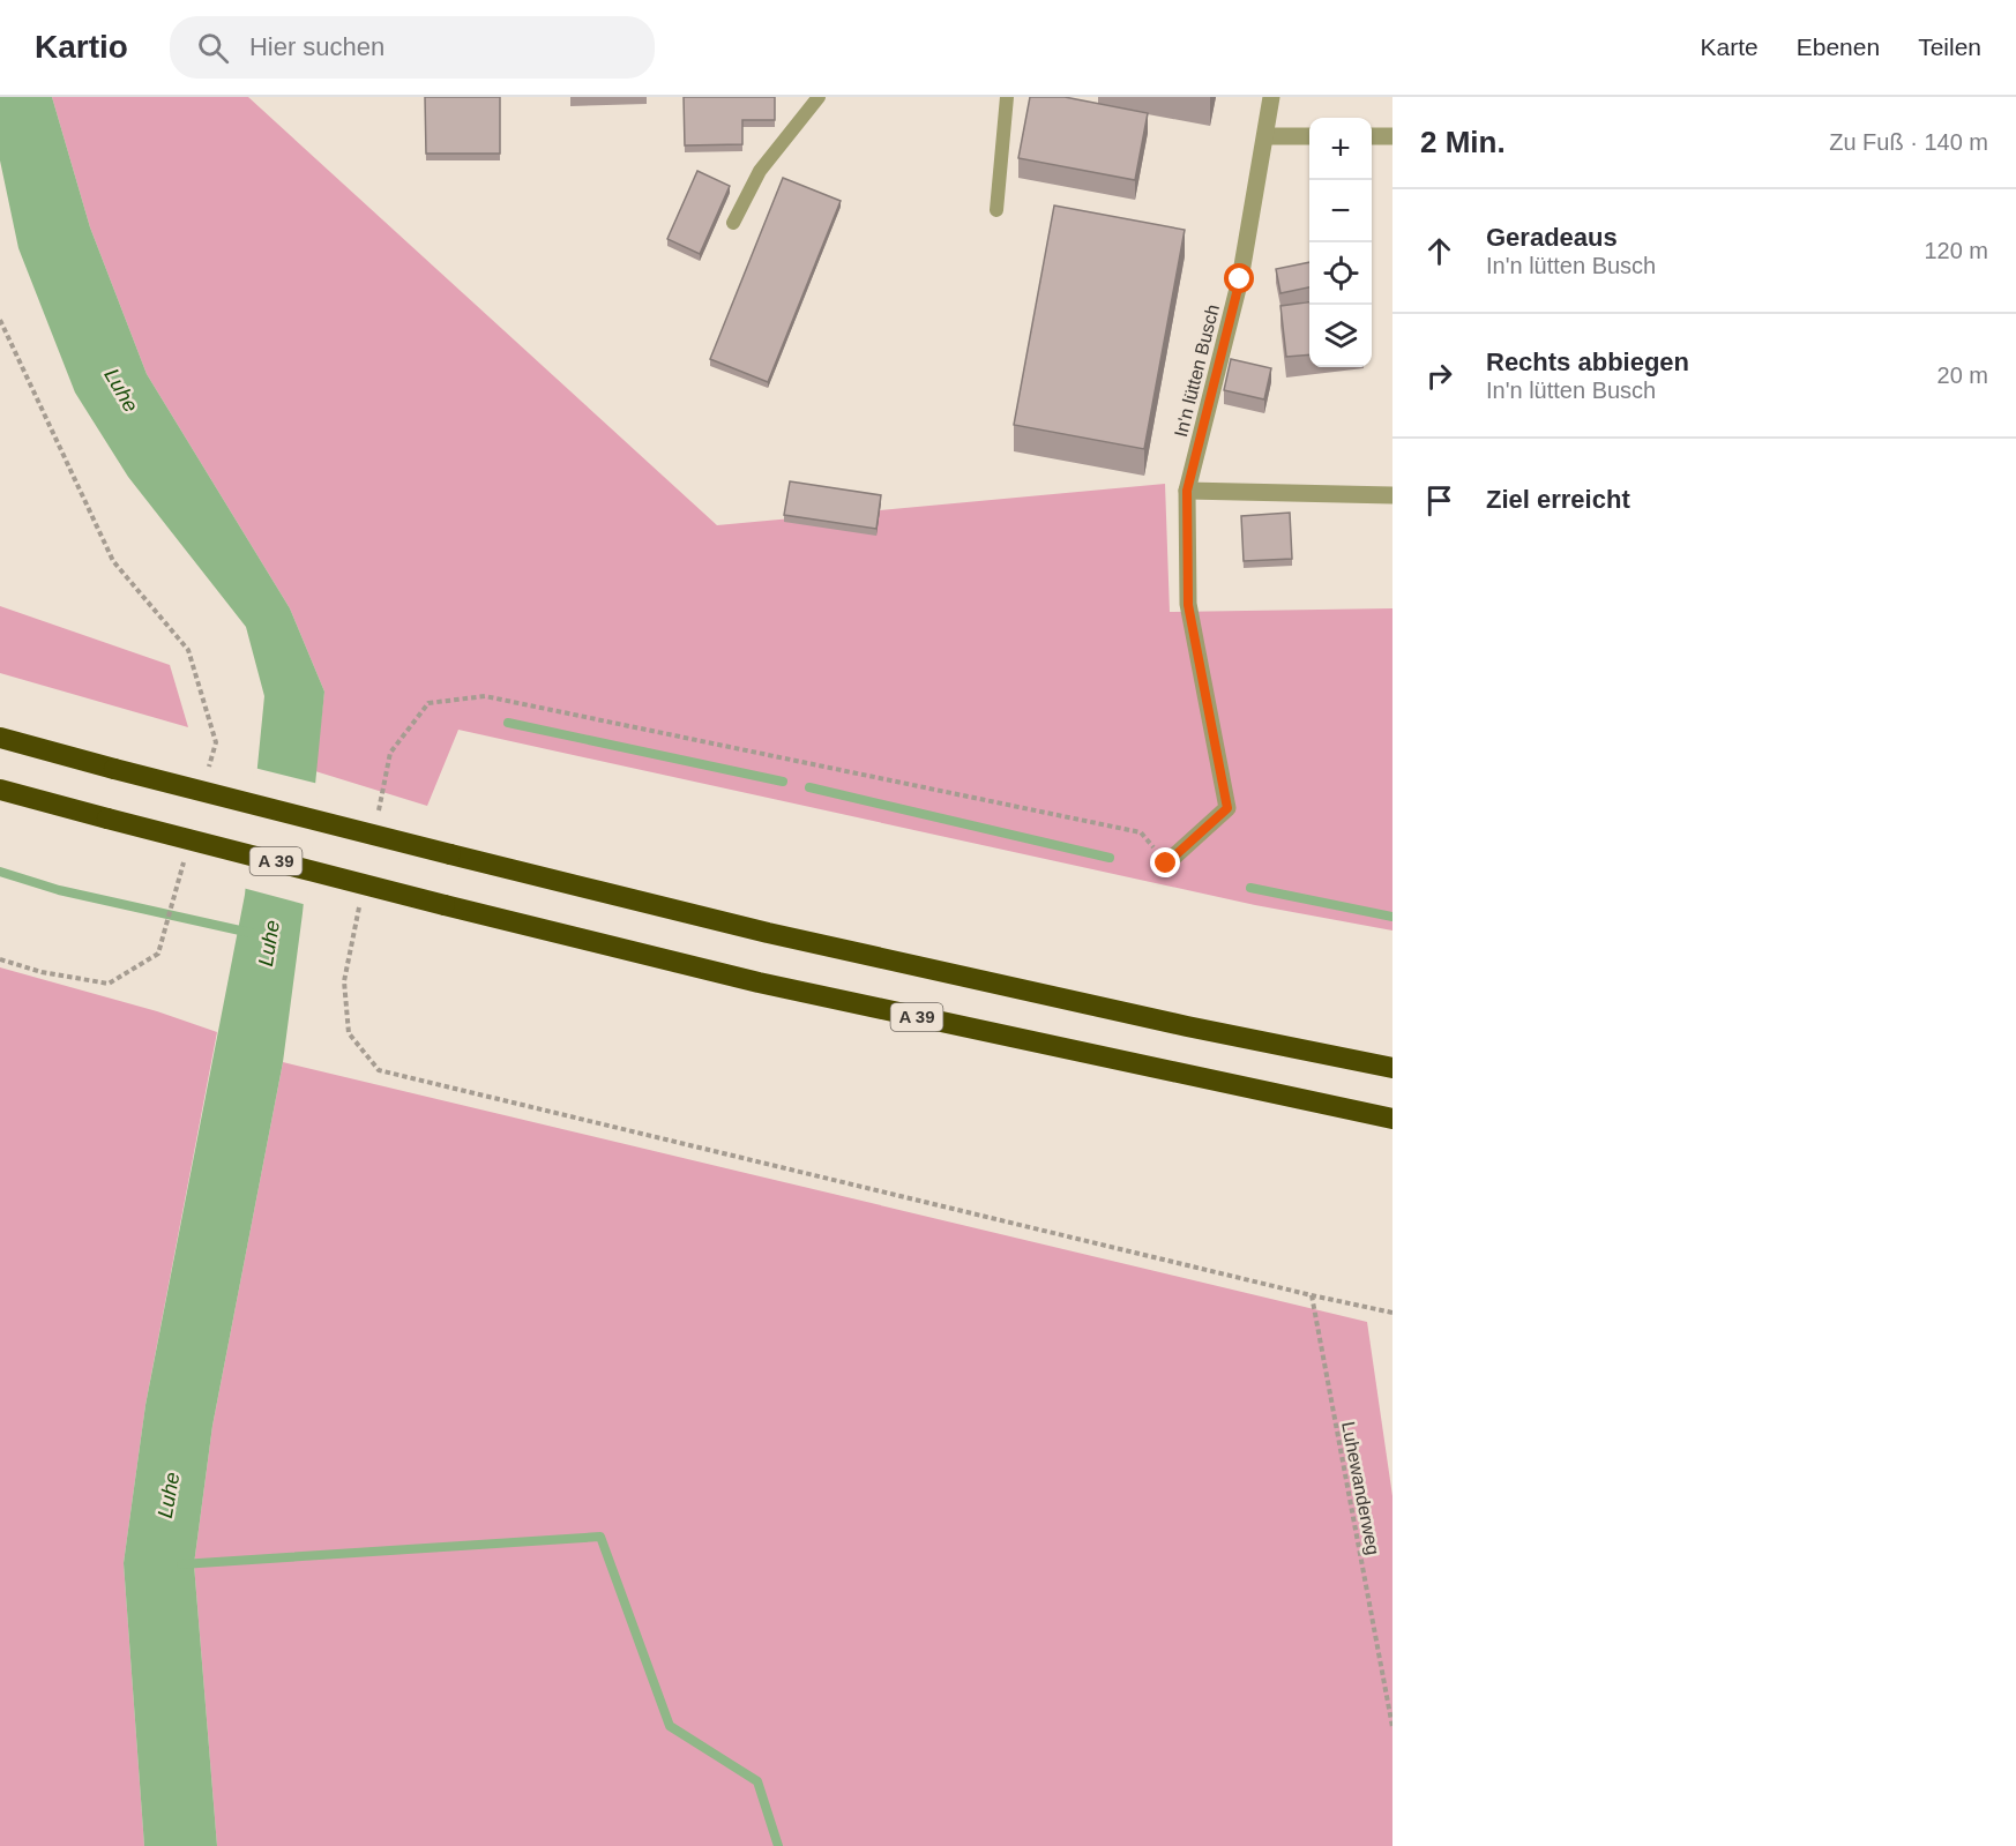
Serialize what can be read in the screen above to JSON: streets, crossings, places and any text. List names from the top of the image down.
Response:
{
  "streets": {
    "highway": ["A 39"],
    "street": ["In'n lütten Busch"],
    "path": ["Luhewanderweg"]
  },
  "water": ["Luhe"],
  "page": {
    "header": "Kartio",
    "search": "Hier suchen",
    "nav": ["Karte", "Ebenen", "Teilen"],
    "heading": ["2 Min.", "Zu Fuß · 140 m"],
    "map_buttons": ["+", "−"],
    "list": [
      ["Geradeaus", "In'n lütten Busch", "120 m"],
      ["Rechts abbiegen", "In'n lütten Busch", "20 m"],
      "Ziel erreicht"
    ]
  }
}
